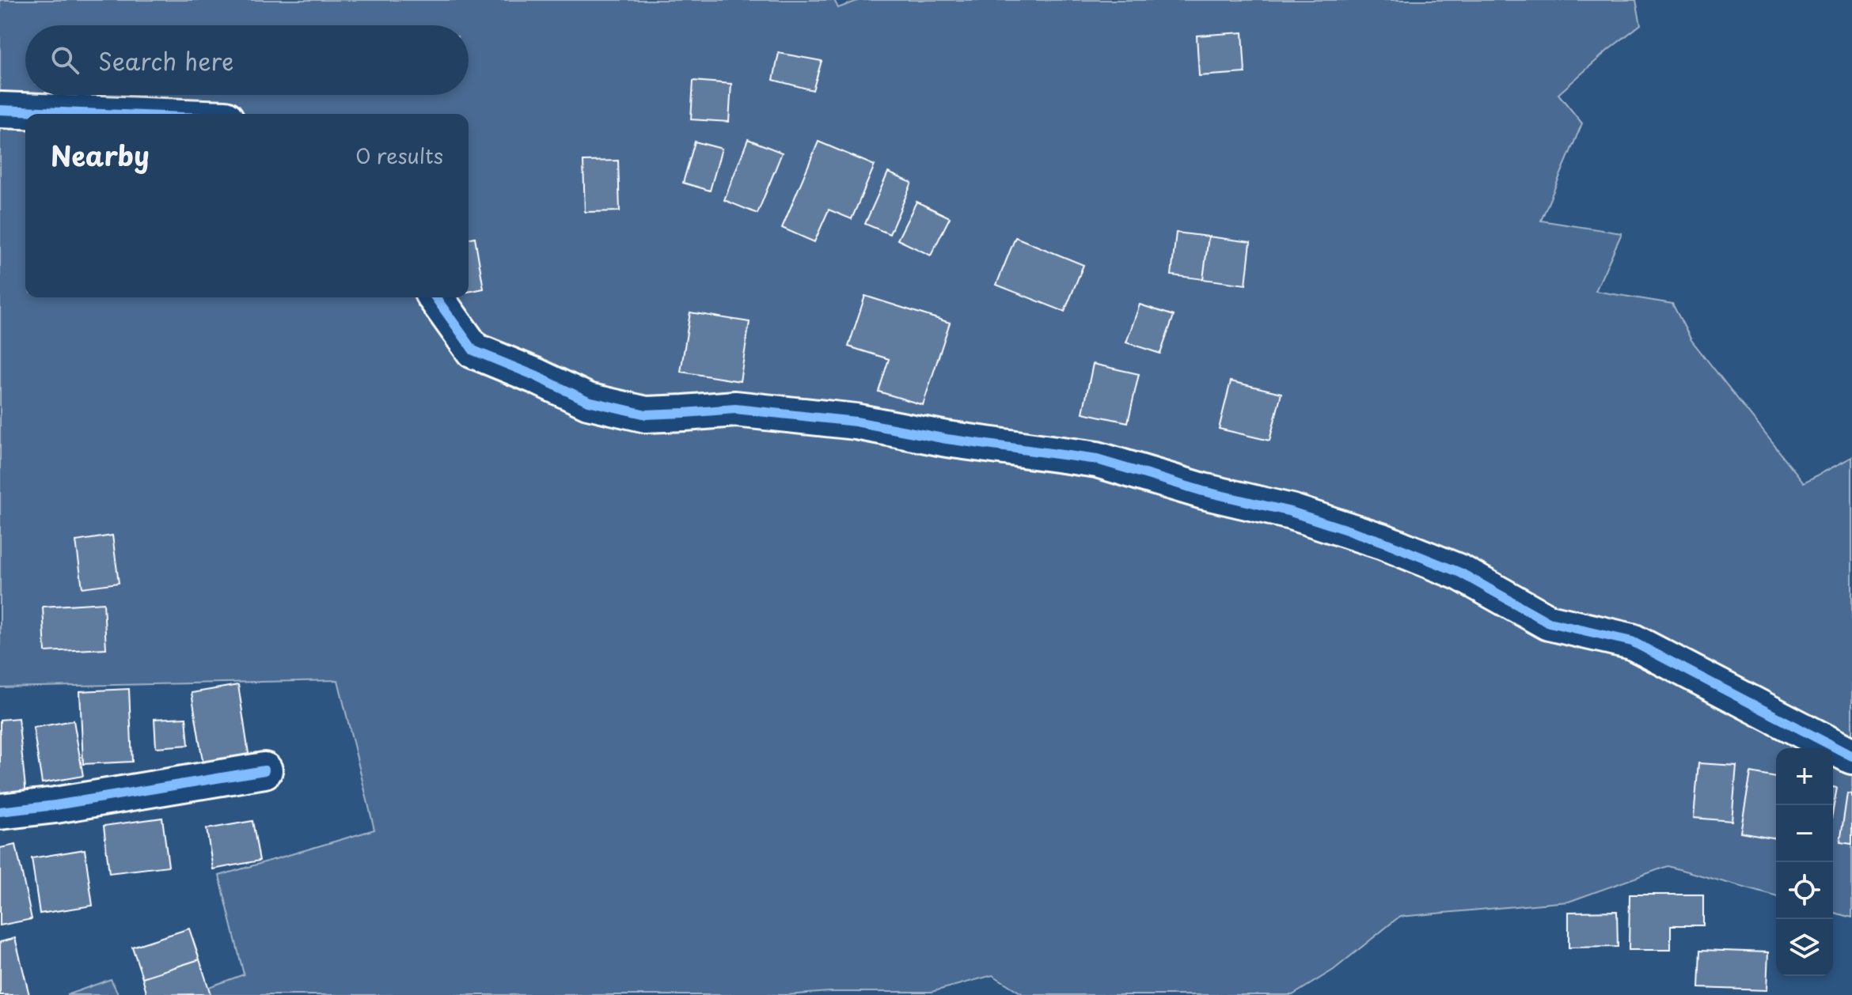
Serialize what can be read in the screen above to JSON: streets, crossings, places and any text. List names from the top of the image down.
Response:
{
  "page": {
    "search": "Search here",
    "heading": ["Nearby", "0 results"],
    "map_buttons": ["+", "−"]
  }
}
